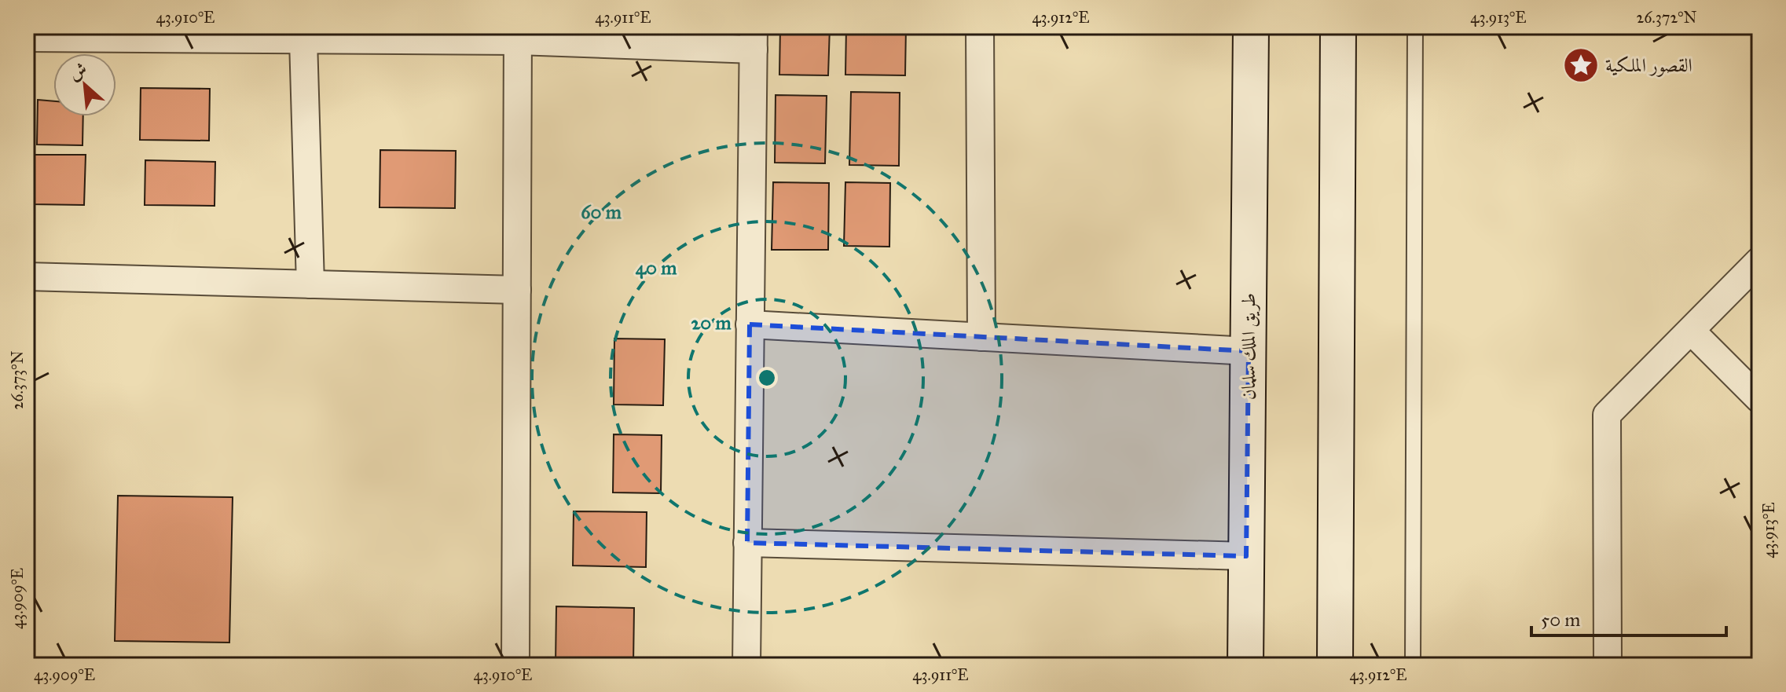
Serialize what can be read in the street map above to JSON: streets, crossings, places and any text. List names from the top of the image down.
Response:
{
  "streets": {
    "main road": ["طريق الملك سلمان"]
  },
  "places": {
    "place": ["القصور الملكية"]
  },
  "scale_bar": "50 m",
  "north": "top left",
  "coordinates": [
    "43.910°E",
    "43.911°E",
    "43.912°E",
    "43.913°E",
    "26.372°N",
    "26.373°N",
    "43.909°E"
  ],
  "rings": ["60 m", "40 m", "20 m"]
}
